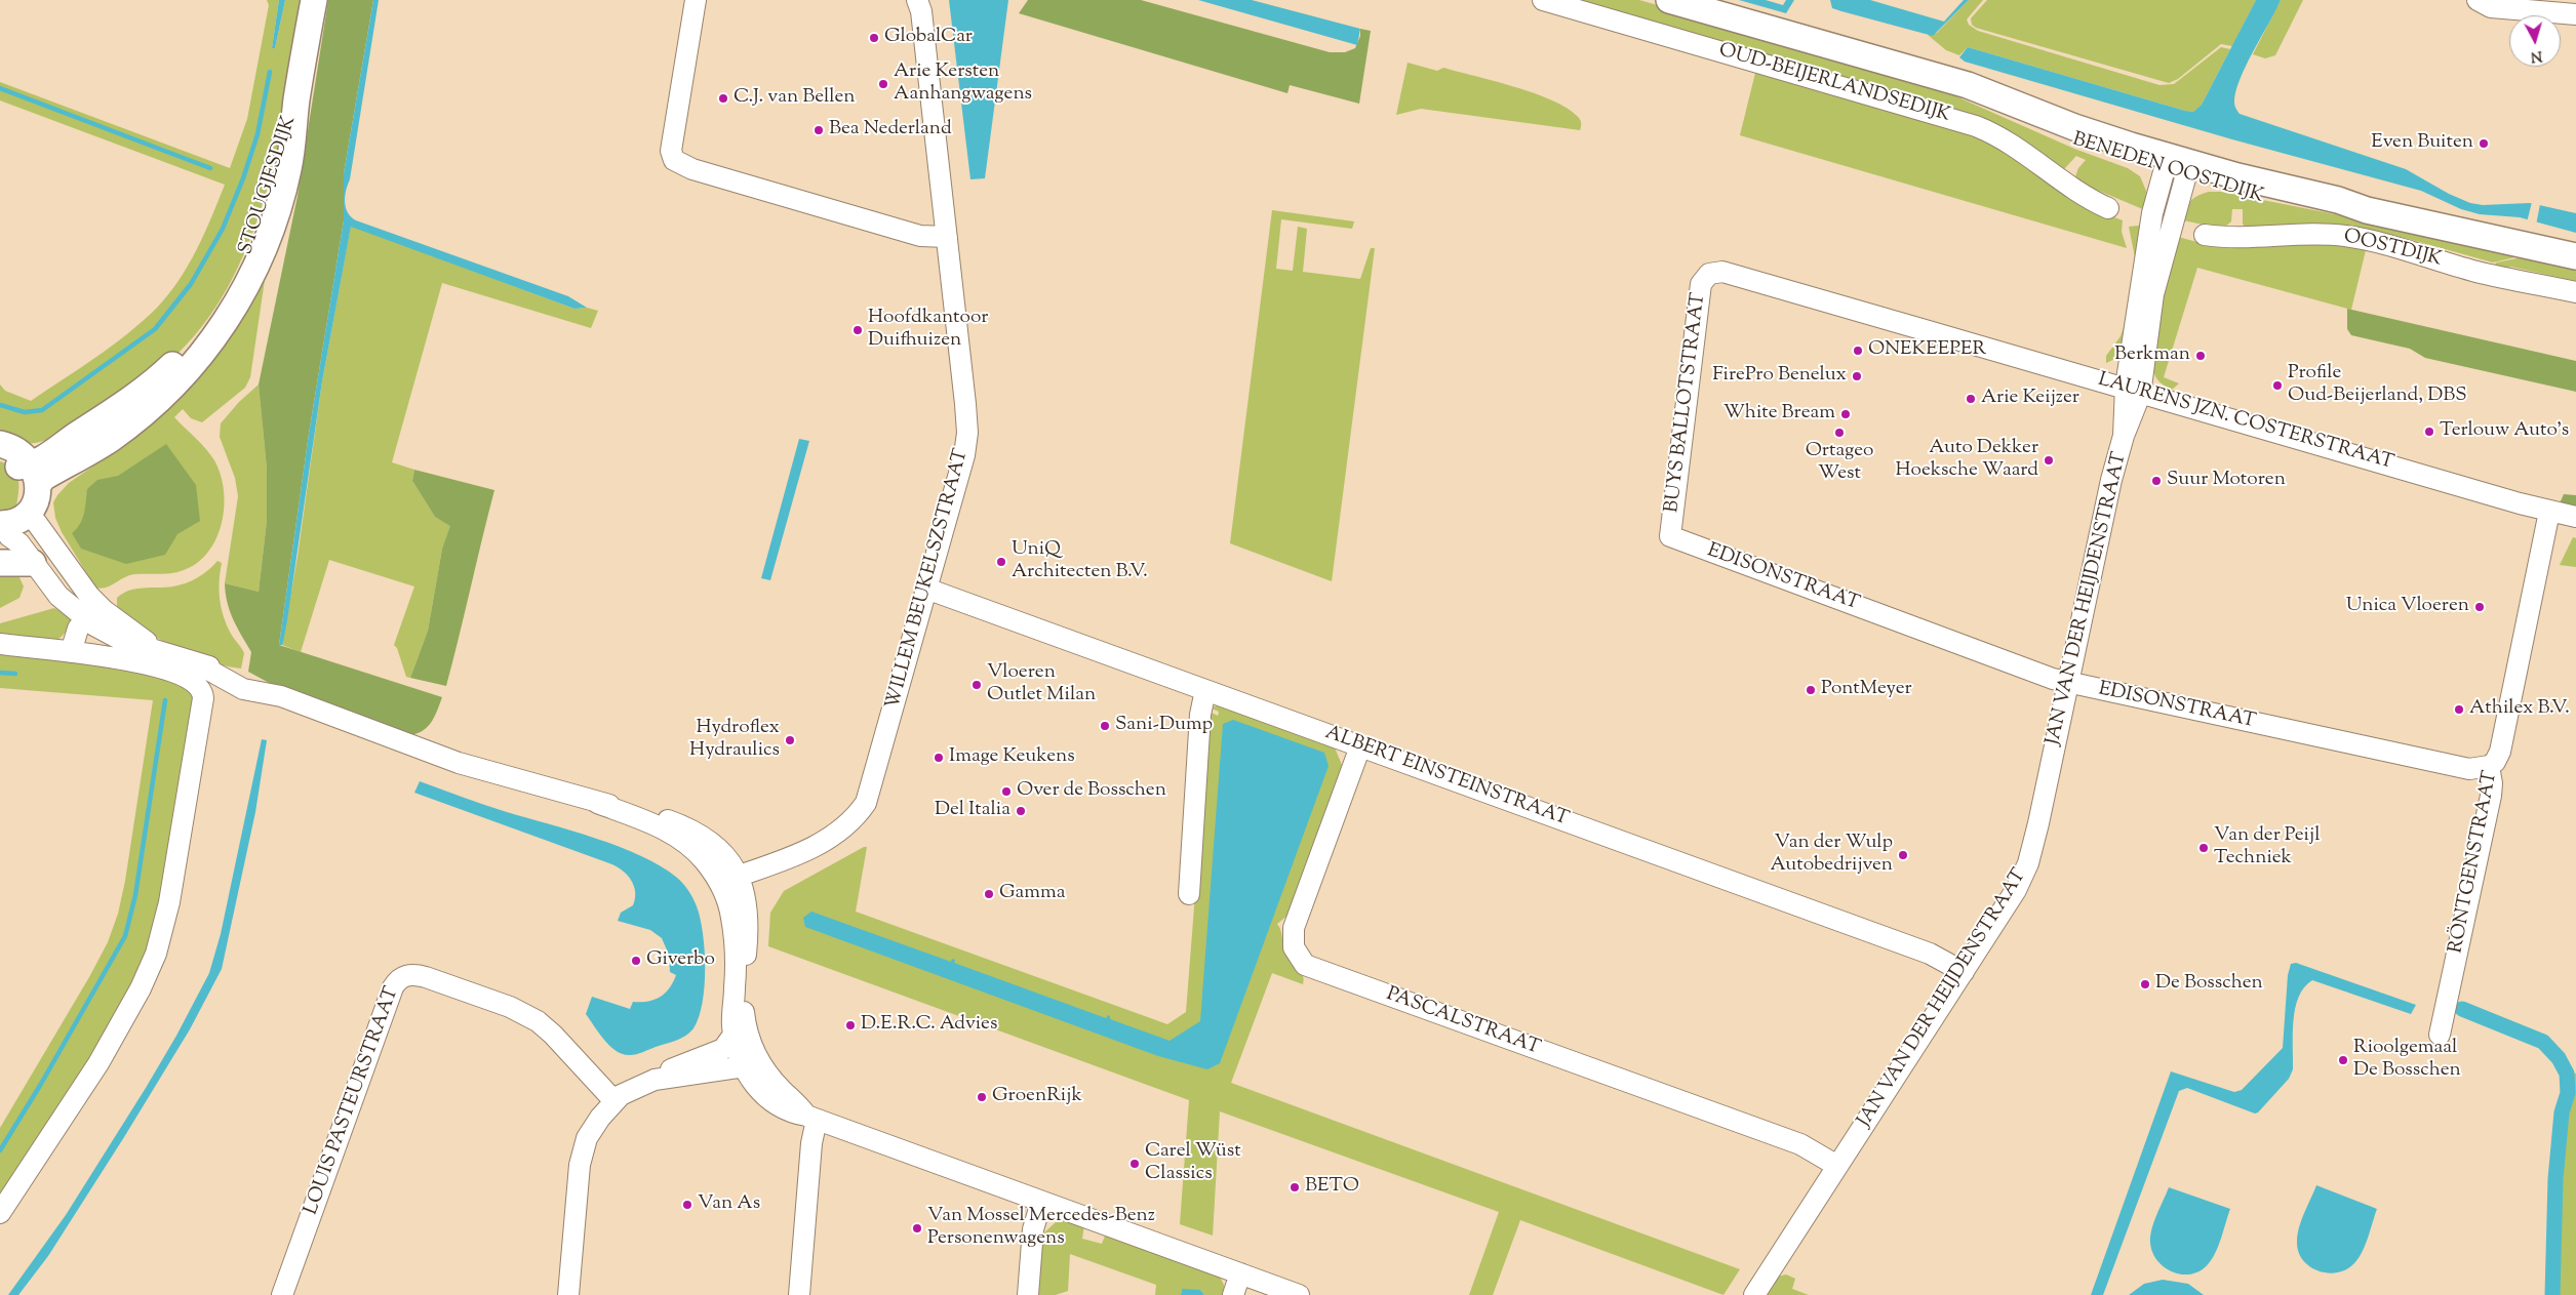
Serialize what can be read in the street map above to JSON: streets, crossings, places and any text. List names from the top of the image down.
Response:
{
  "streets": {
    "main road": ["BENEDEN OOSTDIJK", "STOUGJESDIJK"],
    "street": [
      "OUD-BEIJERLANDSEDIJK",
      "OOSTDIJK",
      "BUYS BALLOTSTRAAT",
      "LAURENS JZN. COSTERSTRAAT",
      "EDISONSTRAAT",
      "WILLEM BEUKELSZSTRAAT",
      "JAN VAN DER HEIJDENSTRAAT",
      "ALBERT EINSTEINSTRAAT",
      "RÖNTGENSTRAAT",
      "PASCALSTRAAT",
      "LOUIS PASTEURSTRAAT"
    ]
  },
  "crossings": [
    ["BENEDEN OOSTDIJK", "JAN VAN DER HEIJDENSTRAAT"],
    ["BUYS BALLOTSTRAAT", "LAURENS JZN. COSTERSTRAAT"],
    ["BUYS BALLOTSTRAAT", "EDISONSTRAAT"],
    ["LAURENS JZN. COSTERSTRAAT", "JAN VAN DER HEIJDENSTRAAT"],
    ["LAURENS JZN. COSTERSTRAAT", "RÖNTGENSTRAAT"],
    ["EDISONSTRAAT", "JAN VAN DER HEIJDENSTRAAT"],
    ["EDISONSTRAAT", "RÖNTGENSTRAAT"],
    ["WILLEM BEUKELSZSTRAAT", "ALBERT EINSTEINSTRAAT"],
    ["JAN VAN DER HEIJDENSTRAAT", "ALBERT EINSTEINSTRAAT"],
    ["JAN VAN DER HEIJDENSTRAAT", "PASCALSTRAAT"],
    ["ALBERT EINSTEINSTRAAT", "PASCALSTRAAT"]
  ],
  "places": [
    "GlobalCar",
    "Arie Kersten Aanhangwagens",
    "C.J. van Bellen",
    "Bea Nederland",
    "Even Buiten",
    "Hoofdkantoor Duifhuizen",
    "ONEKEEPER",
    "Berkman",
    "FirePro Benelux",
    "Profile Oud-Beijerland, DBS",
    "Arie Keijzer",
    "White Bream",
    "Terlouw Auto's",
    "Ortageo West",
    "Auto Dekker Hoeksche Waard",
    "Suur Motoren",
    "UniQ Architecten B.V.",
    "Unica Vloeren",
    "Vloeren Outlet Milan",
    "PontMeyer",
    "Athilex B.V.",
    "Sani-Dump",
    "Hydroflex Hydraulics",
    "Image Keukens",
    "Over de Bosschen",
    "Del Italia",
    "Van der Peijl Techniek",
    "Van der Wulp Autobedrijven",
    "Gamma",
    "Giverbo",
    "De Bosschen",
    "D.E.R.C. Advies",
    "Rioolgemaal De Bosschen",
    "GroenRijk",
    "Carel Wüst Classics",
    "BETO",
    "Van As",
    "Van Mossel Mercedes-Benz Personenwagens"
  ],
  "north": "bottom"
}
